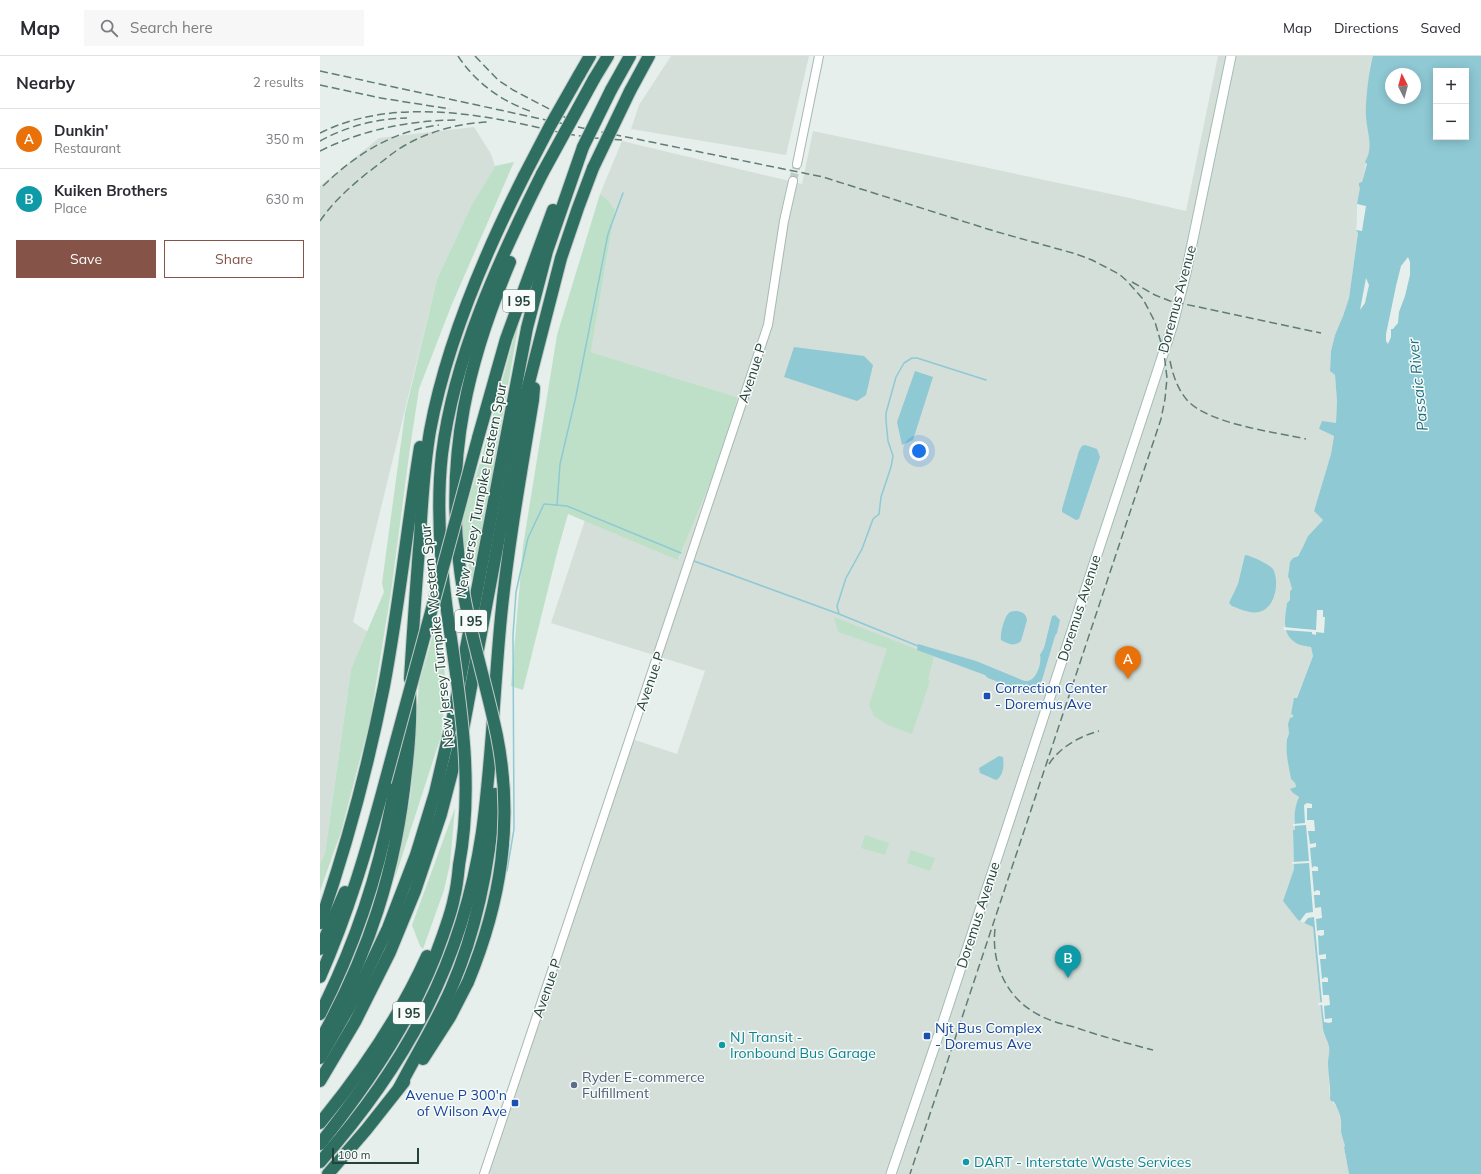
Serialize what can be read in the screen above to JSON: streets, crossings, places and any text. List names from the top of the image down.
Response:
{
  "streets": {
    "highway": ["I 95", "New Jersey Turnpike Eastern Spur", "New Jersey Turnpike Western Spur"],
    "main road": ["Doremus Avenue"],
    "street": ["Avenue P"]
  },
  "water": ["Passaic River"],
  "places": {
    "transit": ["Correction Center - Doremus Ave", "Njt Bus Complex - Doremus Ave", "Avenue P 300'n of Wilson Ave"],
    "other": ["NJ Transit - Ironbound Bus Garage", "Ryder E-commerce Fulfillment", "DART - Interstate Waste Services"]
  },
  "scale_bar": "100 m",
  "north": "top",
  "page": {
    "header": "Map",
    "search": "Search here",
    "nav": ["Map", "Directions", "Saved"],
    "heading": ["Nearby", "2 results"],
    "map_buttons": ["+", "−"],
    "list": [
      {
        "mark": "A",
        "name": "Dunkin'",
        "note": "Restaurant",
        "value": "350 m"
      },
      {
        "mark": "B",
        "name": "Kuiken Brothers",
        "note": "Place",
        "value": "630 m"
      }
    ],
    "buttons": ["Save", "Share"],
    "pins": ["A", "B"],
    "scale": "100 m"
  }
}
